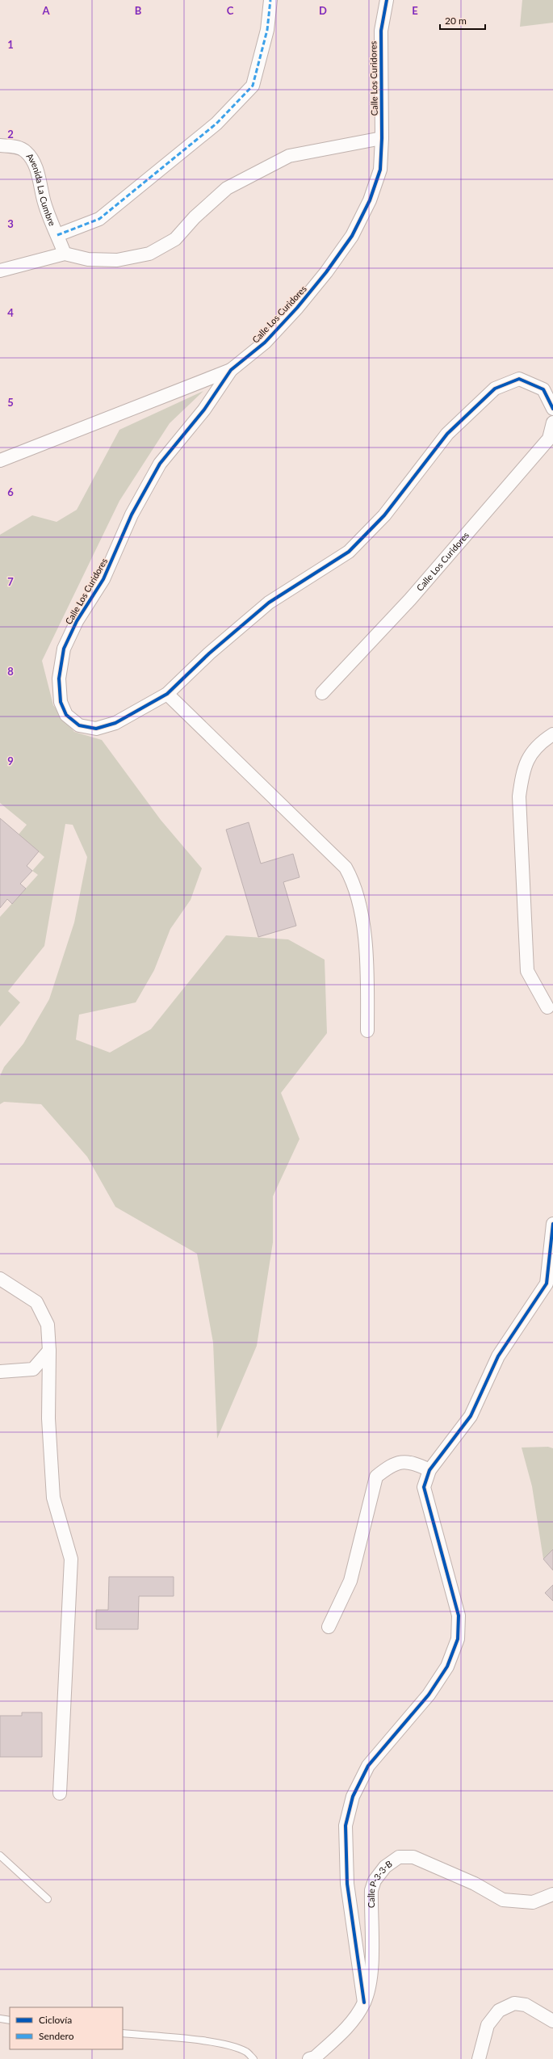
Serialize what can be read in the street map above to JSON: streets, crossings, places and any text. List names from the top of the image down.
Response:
{
  "streets": {
    "street": ["Calle Los Curidores", "Avenida La Cumbre", "Calle P-3-3-B"]
  },
  "legend": ["Ciclovía", "Sendero"],
  "scale_bar": "20 m",
  "grid": {
    "columns": [
      "A",
      "B",
      "C",
      "D",
      "E"
    ],
    "rows": [
      "1",
      "2",
      "3",
      "4",
      "5",
      "6",
      "7",
      "8",
      "9"
    ]
  }
}
